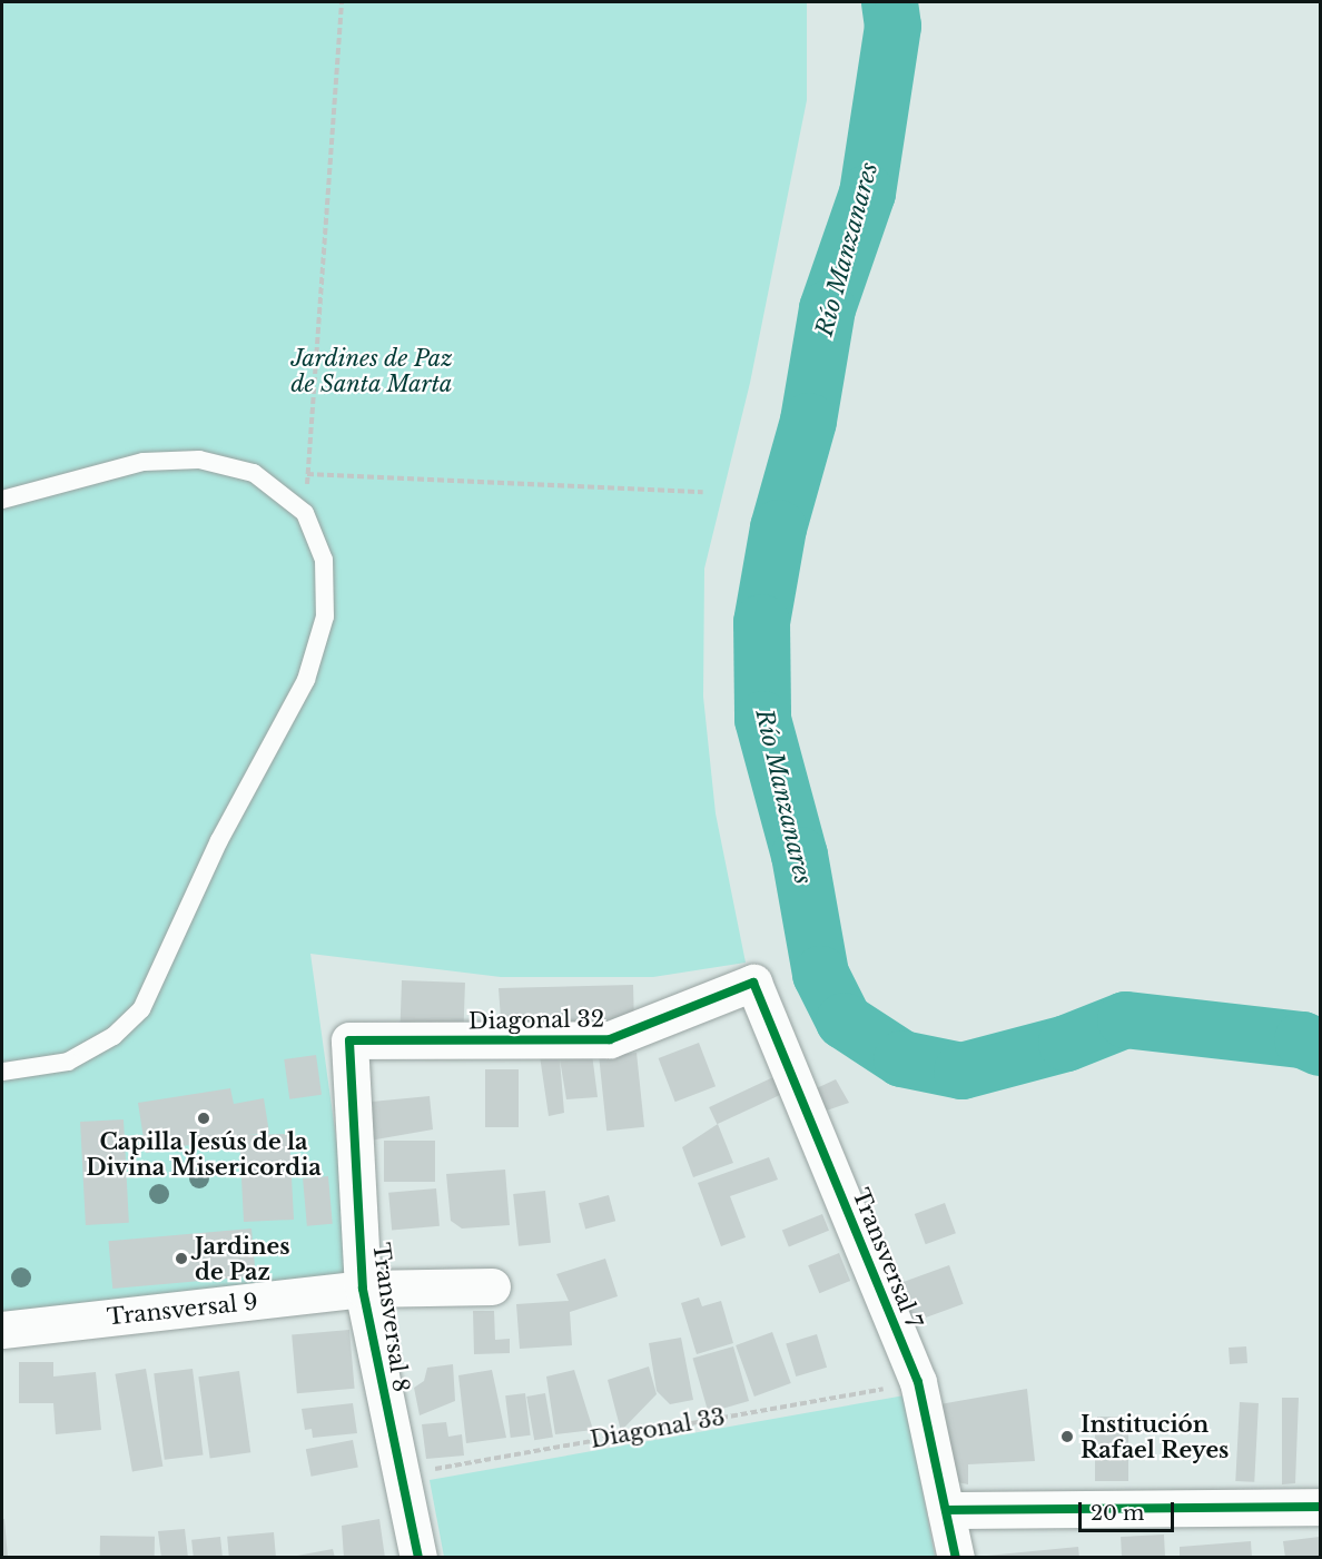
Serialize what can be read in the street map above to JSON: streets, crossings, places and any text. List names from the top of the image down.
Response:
{
  "streets": {
    "street": [
      "Diagonal 32",
      "Transversal 7",
      "Transversal 9",
      "Transversal 8"
    ],
    "path": ["Diagonal 33"]
  },
  "crossings": [
    ["Diagonal 32", "Transversal 7"],
    ["Diagonal 32", "Transversal 8"],
    ["Transversal 7", "Diagonal 33"],
    ["Transversal 9", "Transversal 8"],
    ["Transversal 8", "Diagonal 33"]
  ],
  "water": ["Río Manzanares"],
  "parks": ["Jardines de Paz de Santa Marta"],
  "places": ["Capilla Jesús de la Divina Misericordia", "Jardines de Paz", "Institución Rafael Reyes"],
  "scale_bar": "20 m"
}
